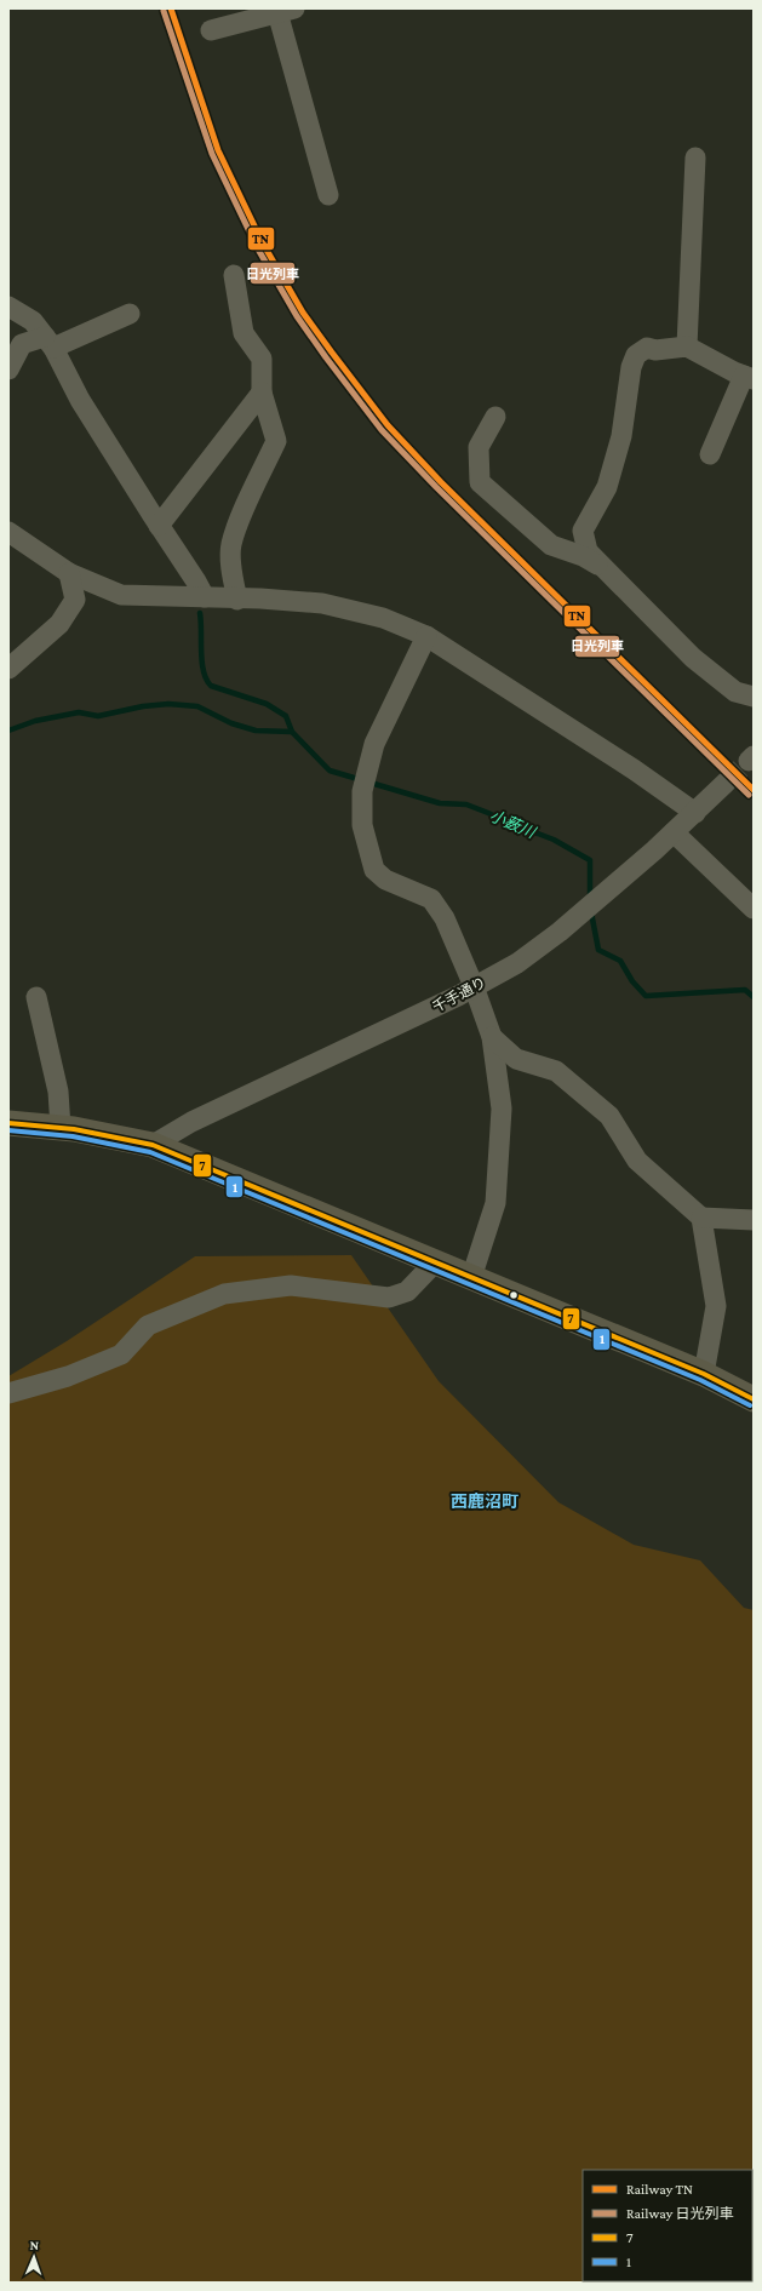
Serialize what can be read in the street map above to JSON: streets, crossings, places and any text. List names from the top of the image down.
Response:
{
  "streets": {
    "street": ["千手通り"]
  },
  "districts": ["西鹿沼町"],
  "water": ["小薮川"],
  "lines": [
    "rail line TN",
    "rail line 日光列車",
    "transit line 7",
    "transit line 1"
  ],
  "legend": [
    "Railway TN",
    "Railway 日光列車",
    "7",
    "1"
  ],
  "north": "top"
}
